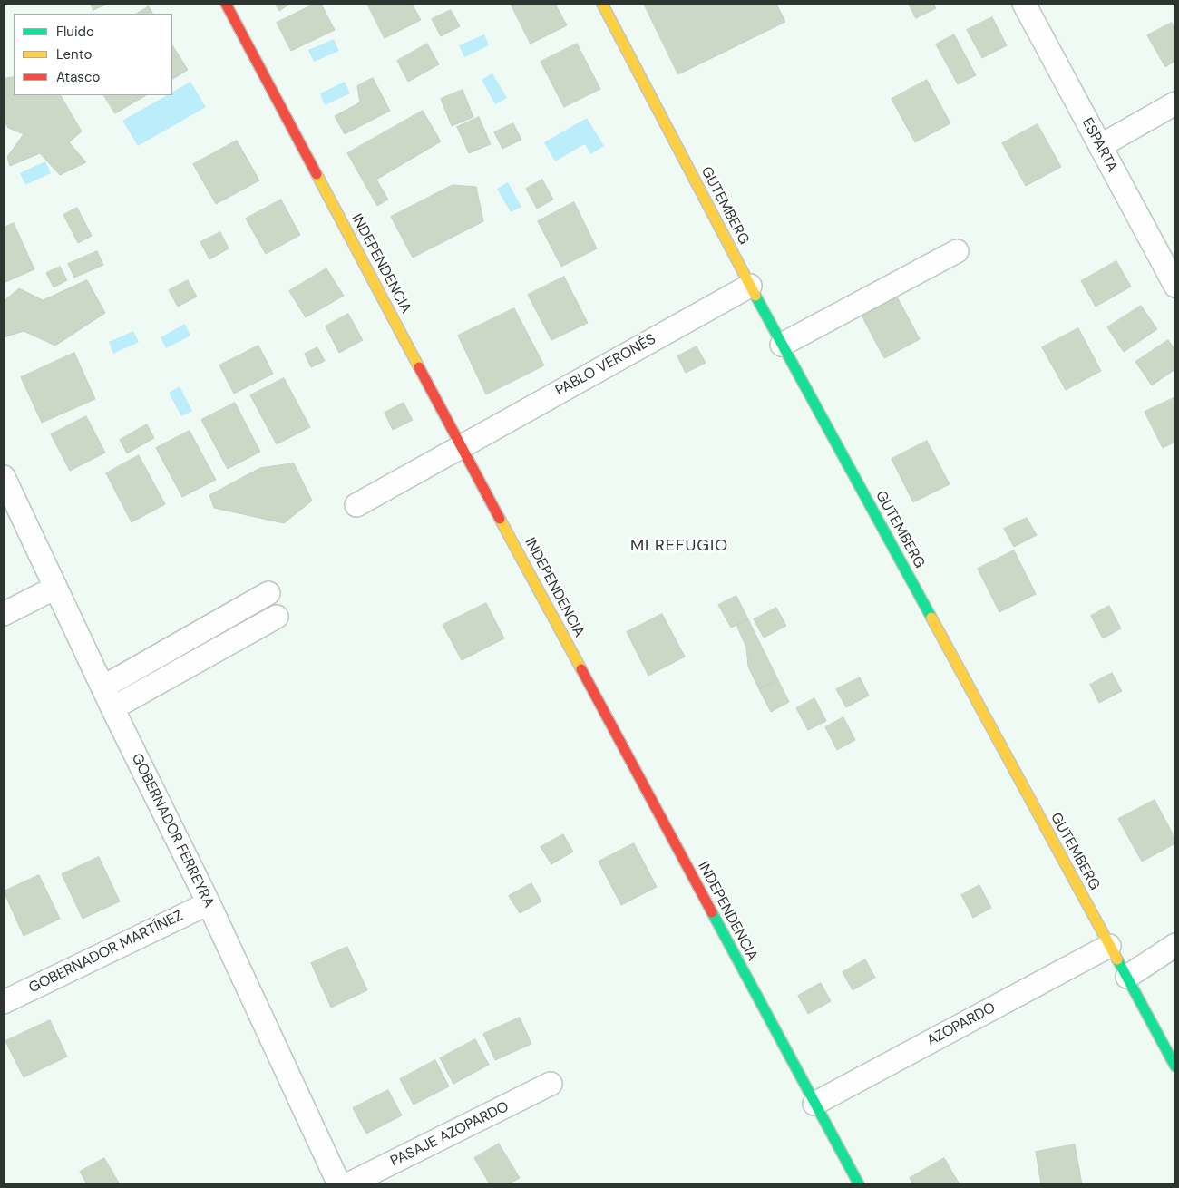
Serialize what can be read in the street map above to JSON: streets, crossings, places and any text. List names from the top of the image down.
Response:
{
  "streets": {
    "street": [
      "ESPARTA",
      "GUTEMBERG",
      "INDEPENDENCIA",
      "PABLO VERONÉS",
      "GOBERNADOR FERREYRA",
      "GOBERNADOR MARTÍNEZ",
      "AZOPARDO",
      "PASAJE AZOPARDO"
    ]
  },
  "crossings": [
    ["GUTEMBERG", "PABLO VERONÉS"],
    ["GUTEMBERG", "AZOPARDO"],
    ["INDEPENDENCIA", "PABLO VERONÉS"],
    ["INDEPENDENCIA", "AZOPARDO"],
    ["GOBERNADOR FERREYRA", "GOBERNADOR MARTÍNEZ"]
  ],
  "districts": ["MI REFUGIO"],
  "legend": ["Fluido", "Lento", "Atasco"]
}
